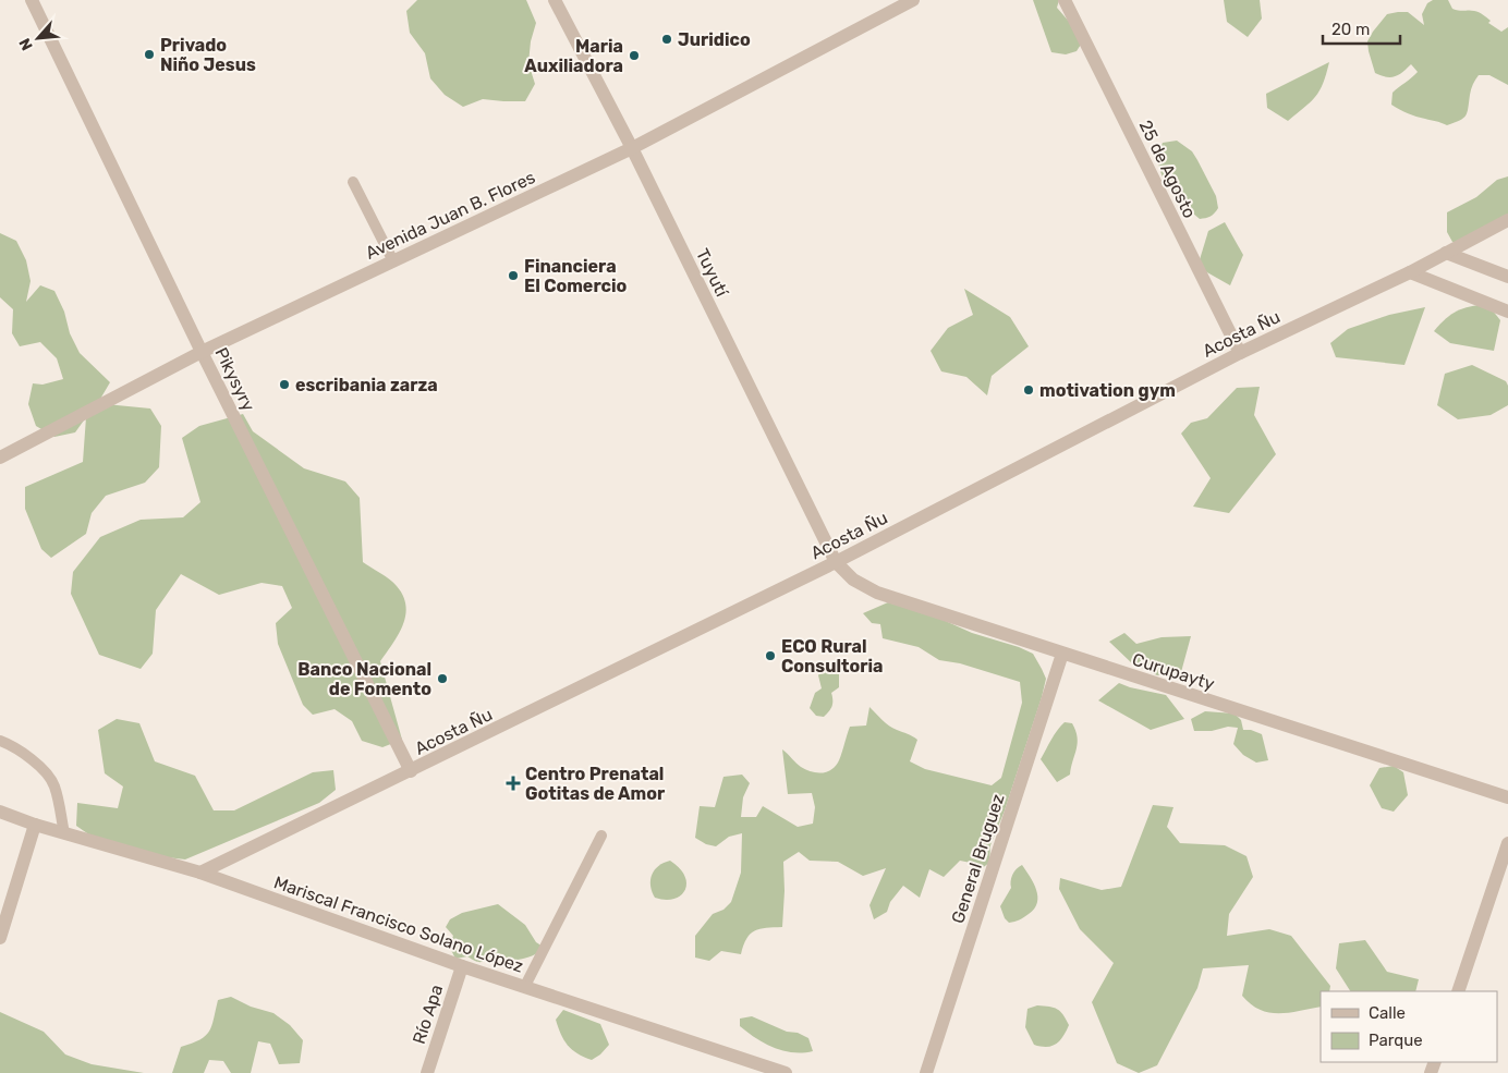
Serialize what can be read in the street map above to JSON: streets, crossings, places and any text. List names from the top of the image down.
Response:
{
  "streets": {
    "street": [
      "25 de Agosto",
      "Avenida Juan B. Flores",
      "Tuyutí",
      "Acosta Ñu",
      "Pikysyry",
      "Curupayty",
      "General Bruguez",
      "Mariscal Francisco Solano López",
      "Río Apa"
    ]
  },
  "crossings": [
    ["25 de Agosto", "Acosta Ñu"],
    ["Avenida Juan B. Flores", "Tuyutí"],
    ["Avenida Juan B. Flores", "Pikysyry"],
    ["Tuyutí", "Acosta Ñu"],
    ["Tuyutí", "Curupayty"],
    ["Acosta Ñu", "Pikysyry"],
    ["Acosta Ñu", "Curupayty"],
    ["Acosta Ñu", "Mariscal Francisco Solano López"],
    ["Curupayty", "General Bruguez"],
    ["Mariscal Francisco Solano López", "Río Apa"]
  ],
  "places": {
    "other": [
      "Juridico",
      "Privado Niño Jesus",
      "Maria Auxiliadora",
      "Financiera El Comercio",
      "escribania zarza",
      "motivation gym",
      "ECO Rural Consultoria",
      "Banco Nacional de Fomento"
    ],
    "health": ["Centro Prenatal Gotitas de Amor"]
  },
  "legend": ["Calle", "Parque"],
  "scale_bar": "20 m",
  "north": "bottom left"
}
